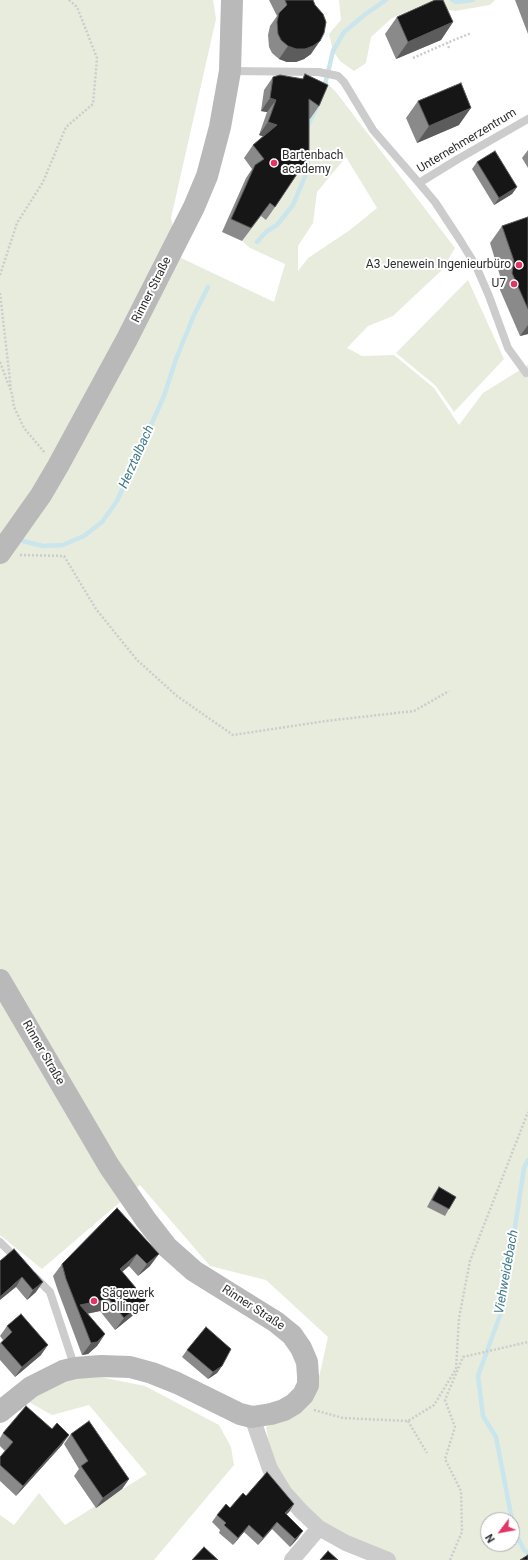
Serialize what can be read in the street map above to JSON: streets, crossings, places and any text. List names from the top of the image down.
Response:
{
  "streets": {
    "main road": ["Rinner Straße"],
    "lane": ["Unternehmerzentrum"]
  },
  "crossings": [
    ["Unternehmerzentrum", "Rinner Straße"]
  ],
  "water": ["Herztalbach", "Viehweidebach"],
  "places": [
    "Bartenbach academy",
    "A3 Jenewein Ingenieurbüro",
    "U7",
    "Sägewerk Dollinger"
  ],
  "north": "bottom left"
}
